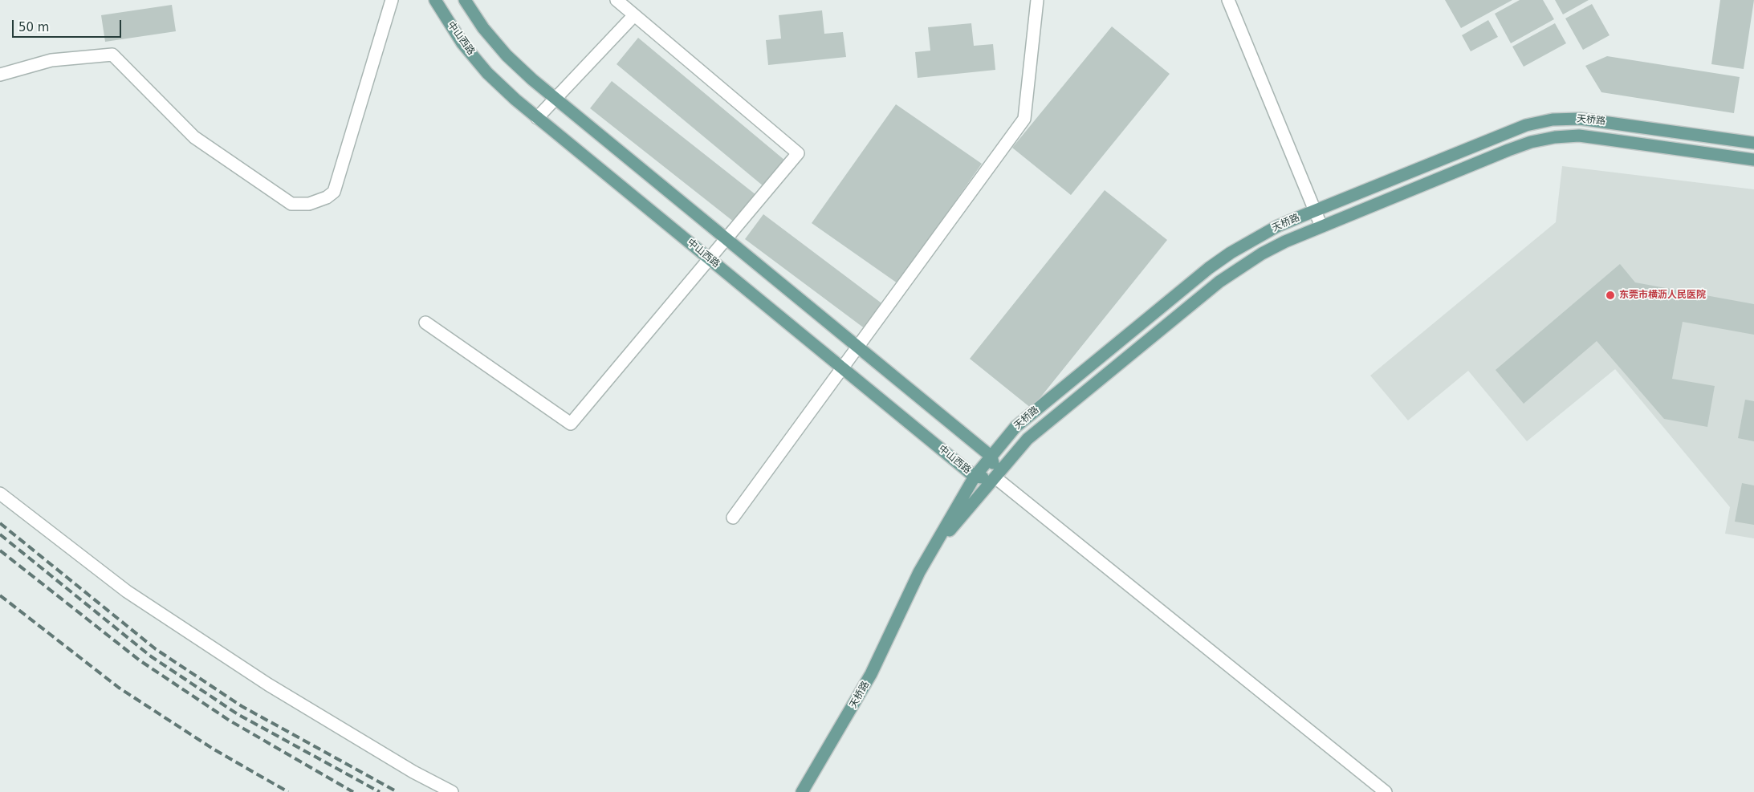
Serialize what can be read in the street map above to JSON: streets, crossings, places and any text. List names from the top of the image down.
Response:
{
  "streets": {
    "main road": ["中山西路", "天桥路"]
  },
  "crossings": [
    ["中山西路", "天桥路"]
  ],
  "places": ["东莞市横沥人民医院"],
  "scale_bar": "50 m"
}
